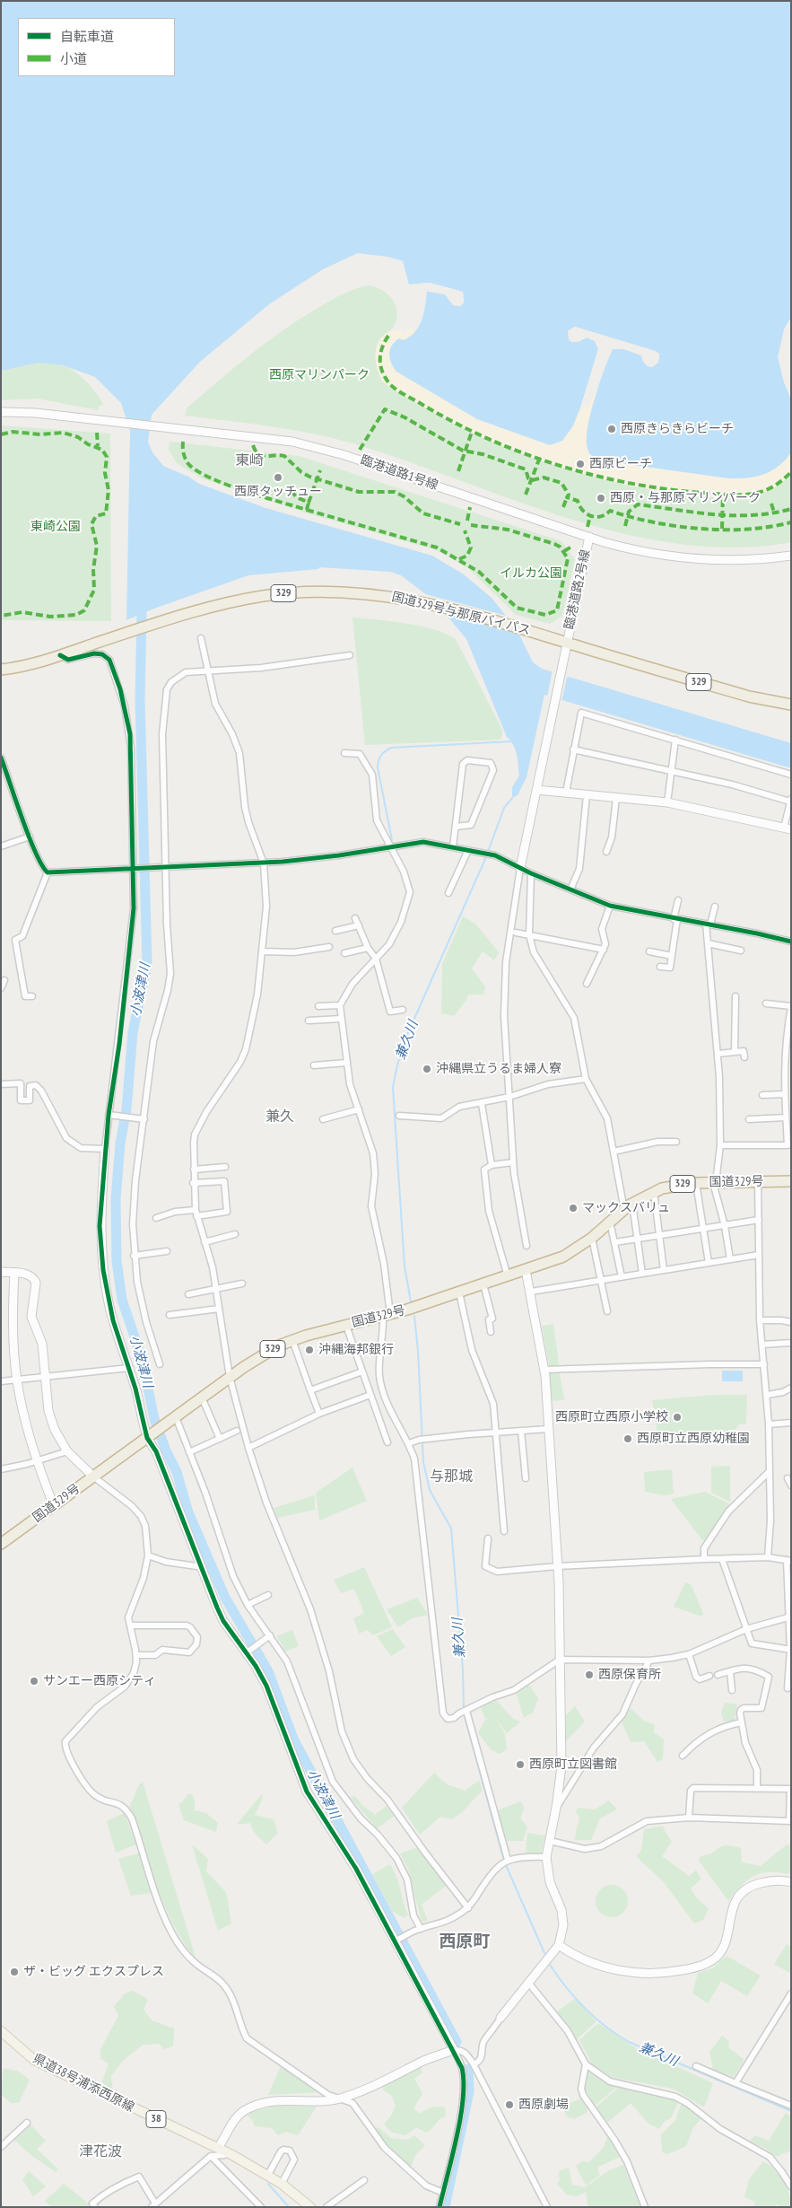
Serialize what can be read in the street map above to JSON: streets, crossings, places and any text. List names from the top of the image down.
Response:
{
  "streets": {
    "highway": ["329", "国道329号与那原バイパス", "国道329号"],
    "main road": ["県道38号浦添西原線", "38"],
    "street": ["臨港道路1号線", "臨港道路2号線"]
  },
  "crossings": [
    ["臨港道路1号線", "臨港道路2号線"],
    ["臨港道路2号線", "国道329号与那原バイパス"]
  ],
  "districts": [
    "東崎",
    "兼久",
    "与那城",
    "西原町",
    "津花波"
  ],
  "water": ["小波津川", "兼久川"],
  "parks": ["西原マリンパーク", "東崎公園", "イルカ公園"],
  "places": [
    "西原きらきらビーチ",
    "西原ビーチ",
    "西原タッチュー",
    "西原・与那原マリンパーク",
    "沖縄県立うるま婦人寮",
    "マックスバリュ",
    "沖縄海邦銀行",
    "西原町立西原小学校",
    "西原町立西原幼稚園",
    "西原保育所",
    "サンエー西原シティ",
    "西原町立図書館",
    "ザ・ビッグ エクスプレス",
    "西原劇場"
  ],
  "legend": ["自転車道", "小道"]
}
